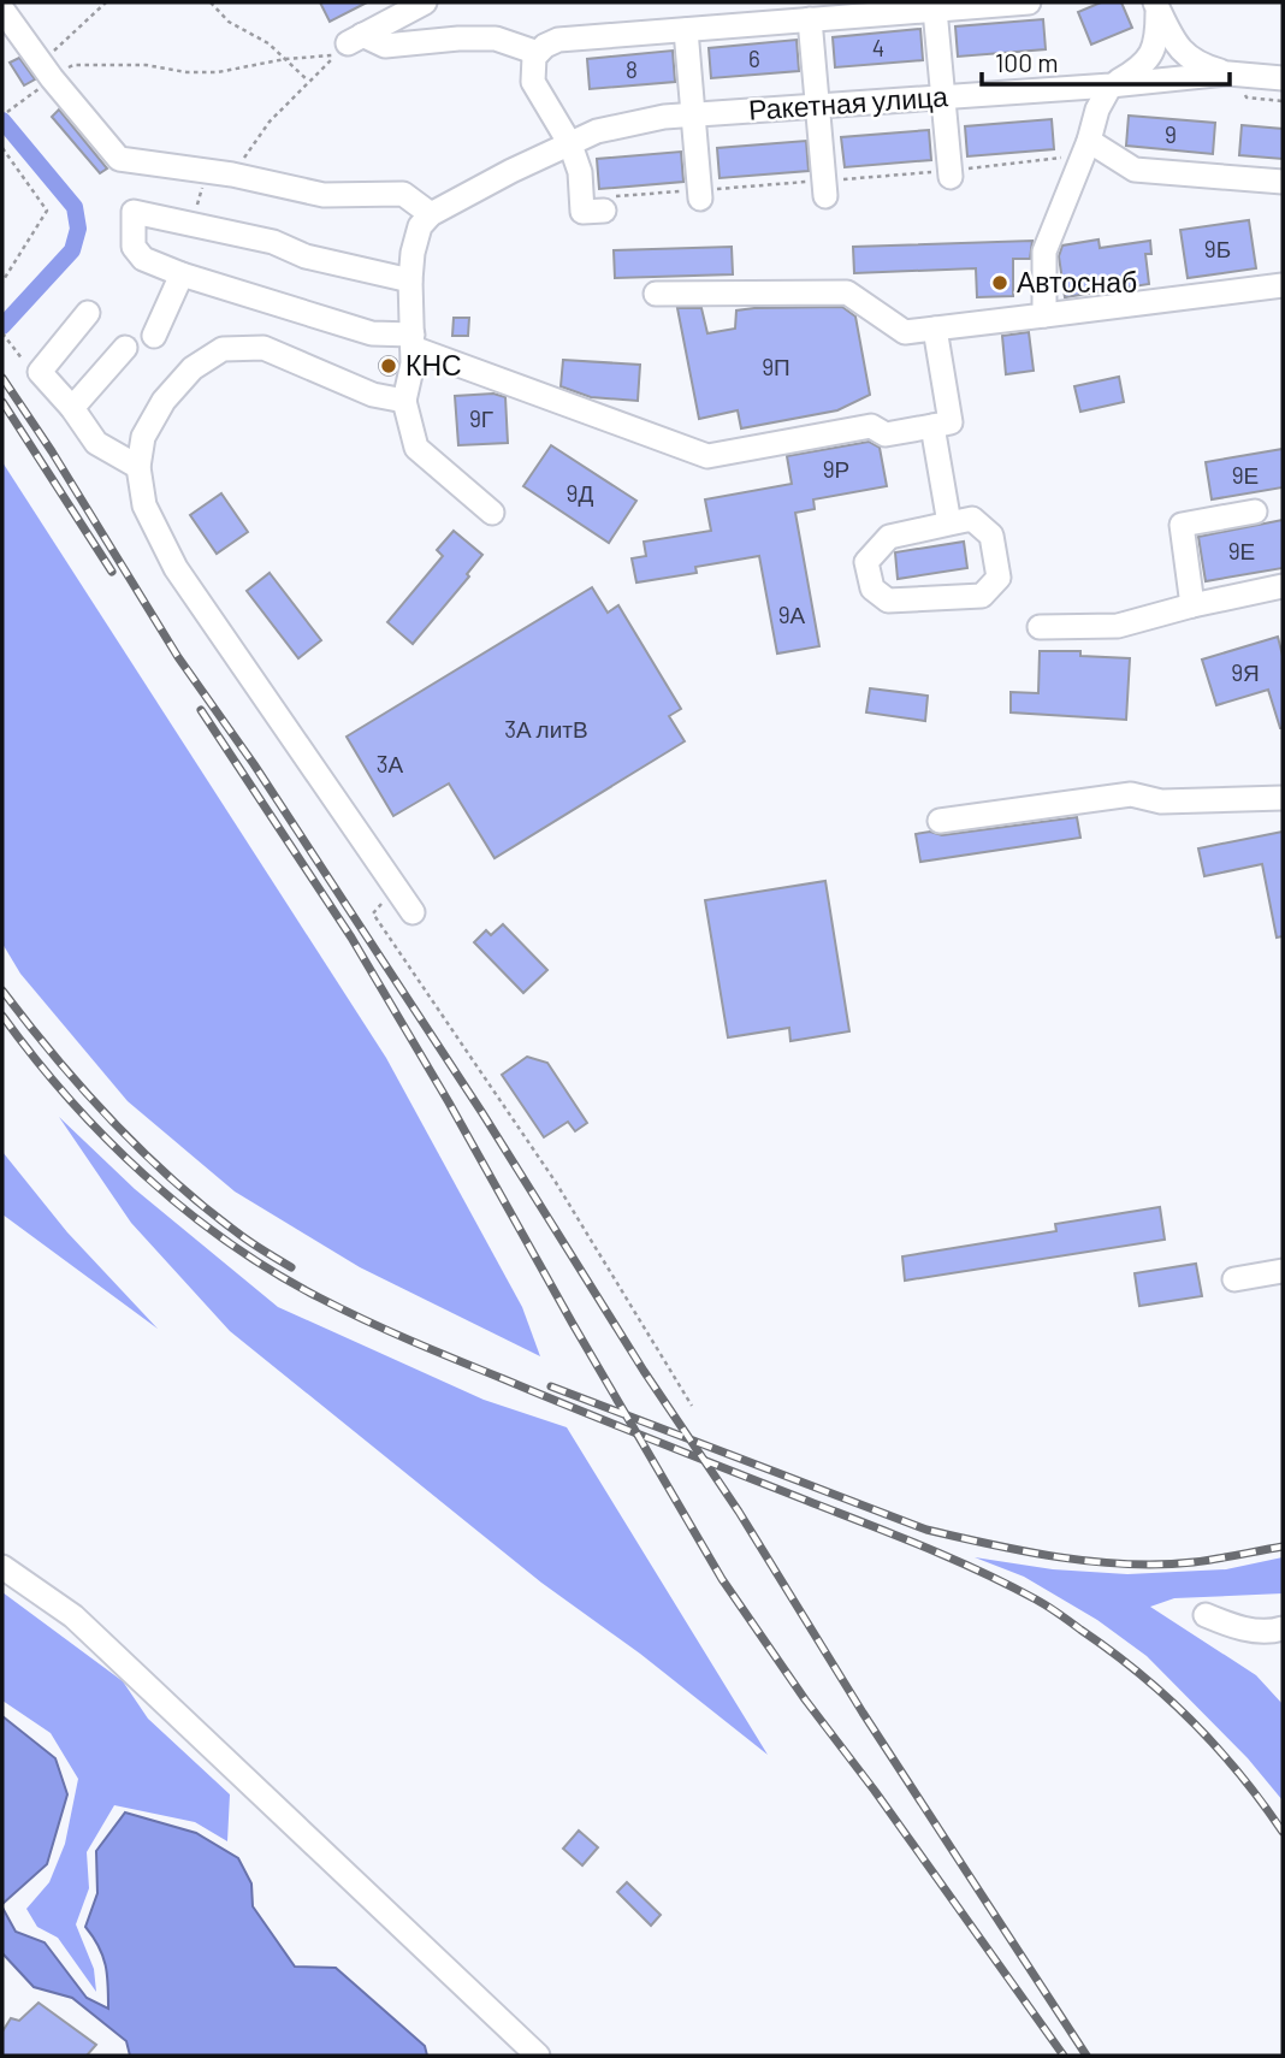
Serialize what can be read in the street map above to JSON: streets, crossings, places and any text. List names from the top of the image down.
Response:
{
  "streets": {
    "street": ["Ракетная улица"]
  },
  "places": ["Автоснаб", "КНС"],
  "house_numbers": [
    "4",
    "6",
    "8",
    "9",
    "9Б",
    "9П",
    "9Г",
    "9Р",
    "9Е",
    "9Д",
    "9Е",
    "9А",
    "9Я",
    "3А литВ",
    "3А"
  ],
  "scale_bar": "100 m"
}
